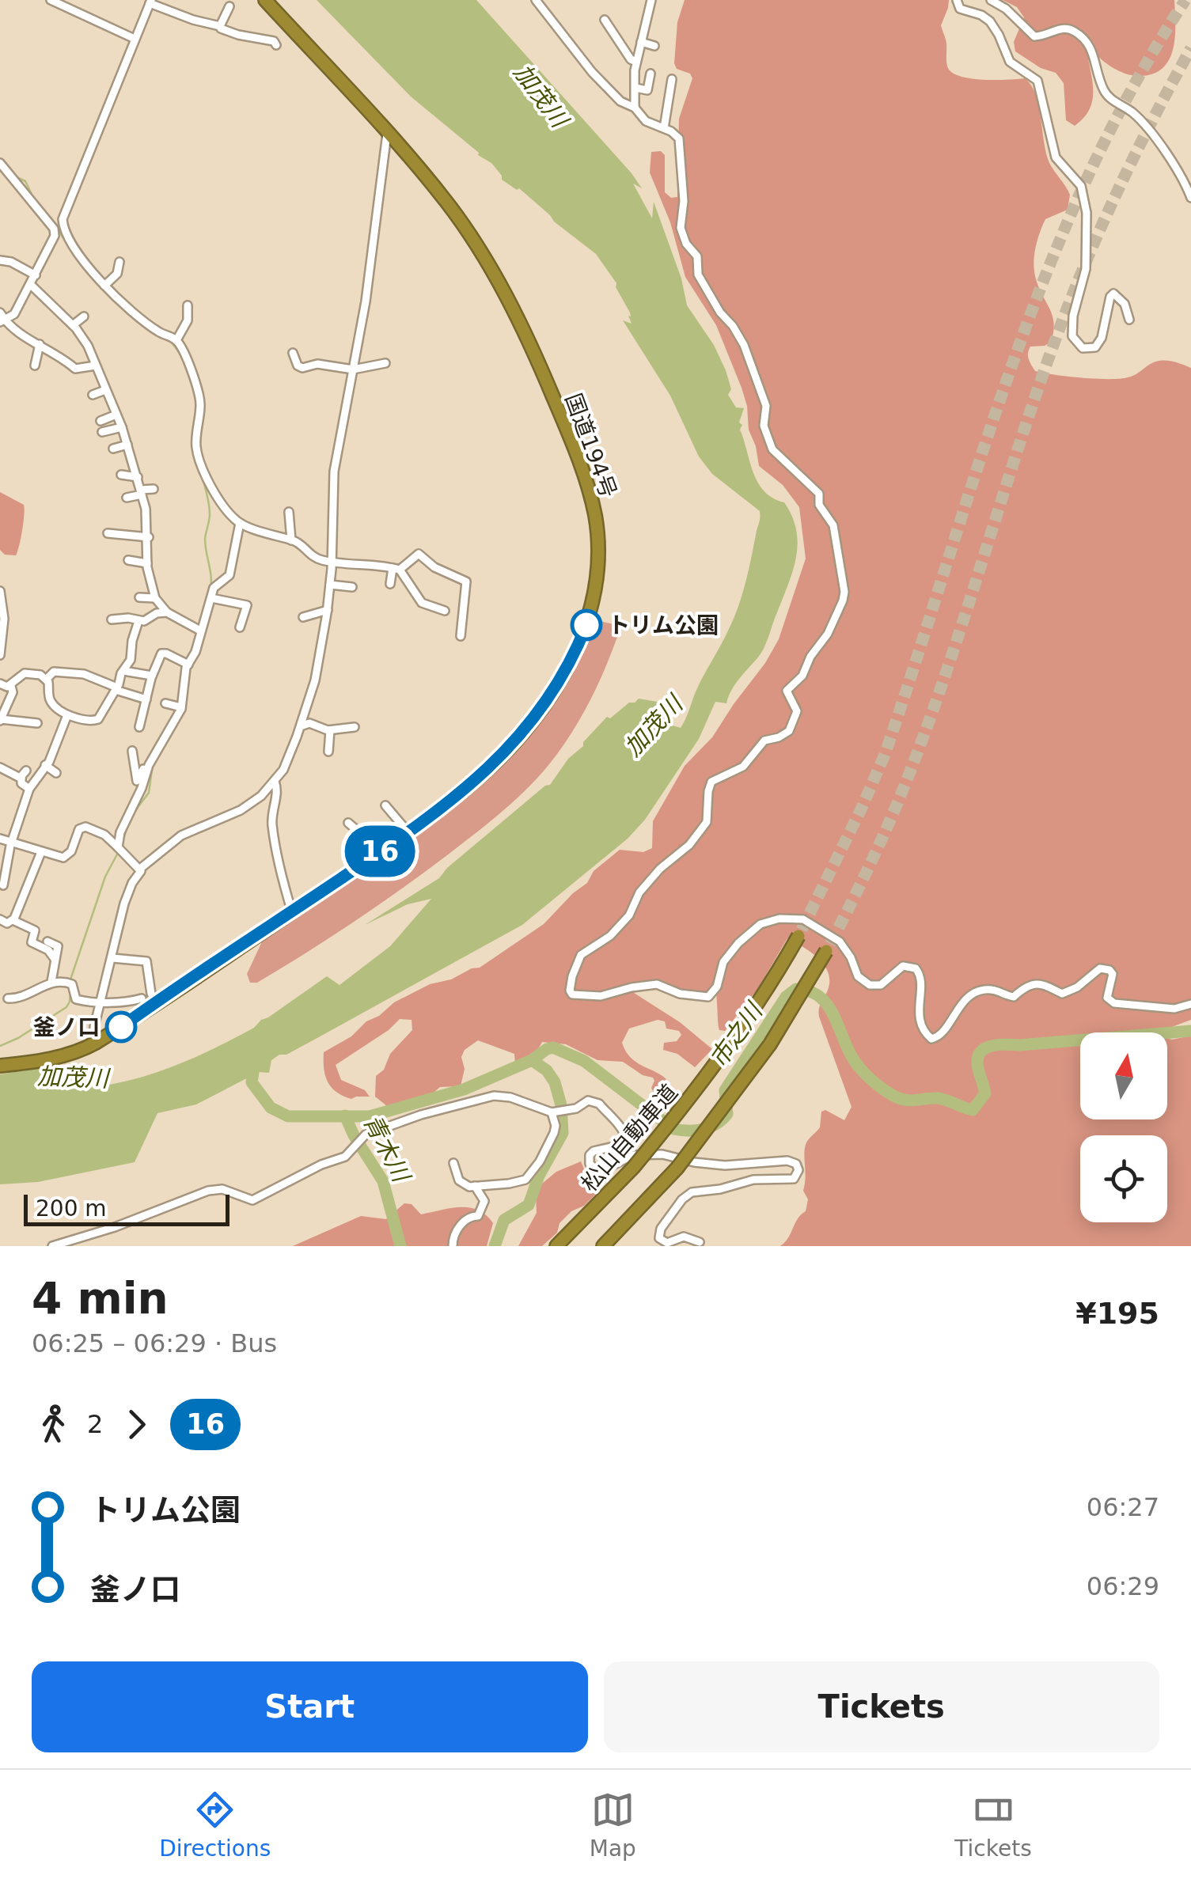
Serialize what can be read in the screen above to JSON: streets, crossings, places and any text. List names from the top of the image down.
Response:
{
  "streets": {
    "highway": ["国道194号", "松山自動車道"]
  },
  "water": ["加茂川", "市之川", "青木川"],
  "places": ["トリム公園", "釜ノ口"],
  "lines": ["bus line 16"],
  "scale_bar": "200 m",
  "north": "top",
  "page": {
    "on_map": "16",
    "scale": "200 m",
    "heading": ["4 min", "06:25 – 06:29 · Bus", "¥195"],
    "legs": ["2", "16"],
    "list": [
      {
        "name": "トリム公園",
        "value": "06:27"
      },
      {
        "name": "釜ノ口",
        "value": "06:29"
      }
    ],
    "buttons": ["Start", "Tickets"],
    "tabs": ["Directions", "Map", "Tickets"]
  }
}
